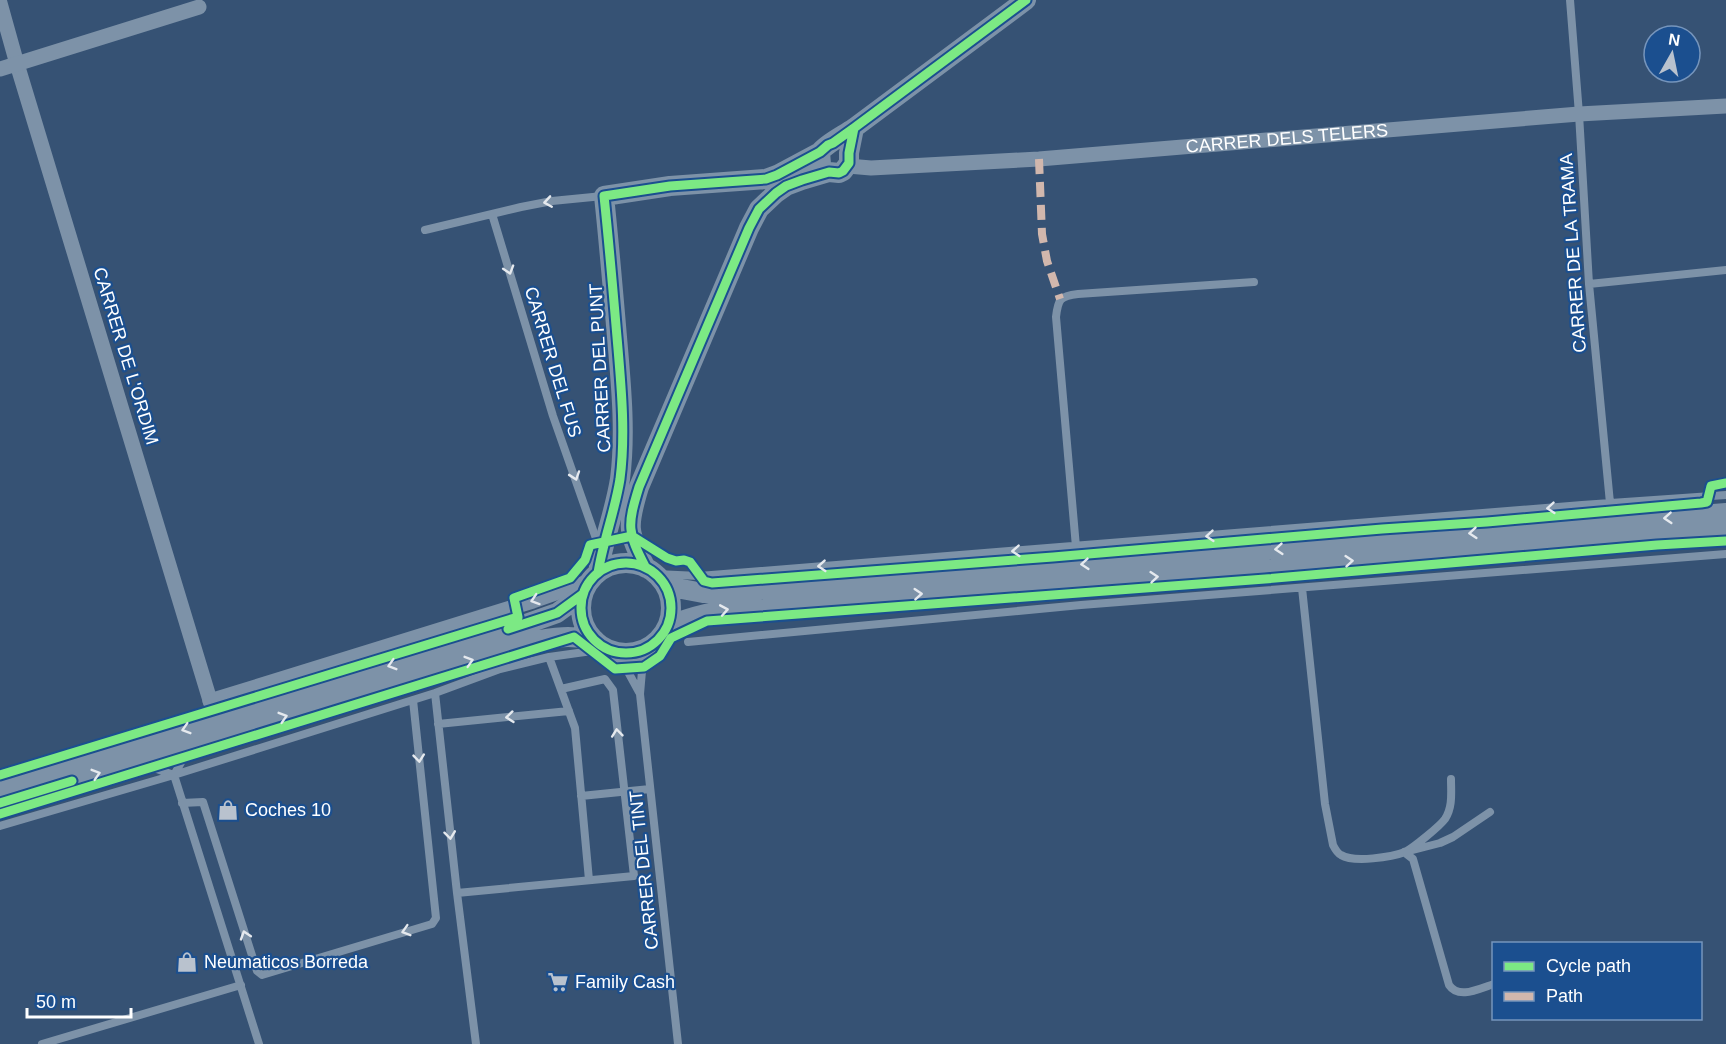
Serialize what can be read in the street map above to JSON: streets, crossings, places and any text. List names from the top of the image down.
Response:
{
  "streets": {
    "street": ["CARRER DELS TELERS", "CARRER DE L'ORDIM", "CARRER DEL PUNT"],
    "lane": ["CARRER DE LA TRAMA", "CARRER DEL FUS", "CARRER DEL TINT"]
  },
  "crossings": [
    ["CARRER DELS TELERS", "CARRER DE LA TRAMA"],
    ["CARRER DEL FUS", "CARRER DEL PUNT"]
  ],
  "one_way": ["CARRER DEL FUS"],
  "places": {
    "shop": ["Coches 10", "Neumaticos Borreda"],
    "supermarket": ["Family Cash"]
  },
  "legend": ["Cycle path", "Path"],
  "scale_bar": "50 m",
  "north": "top"
}
